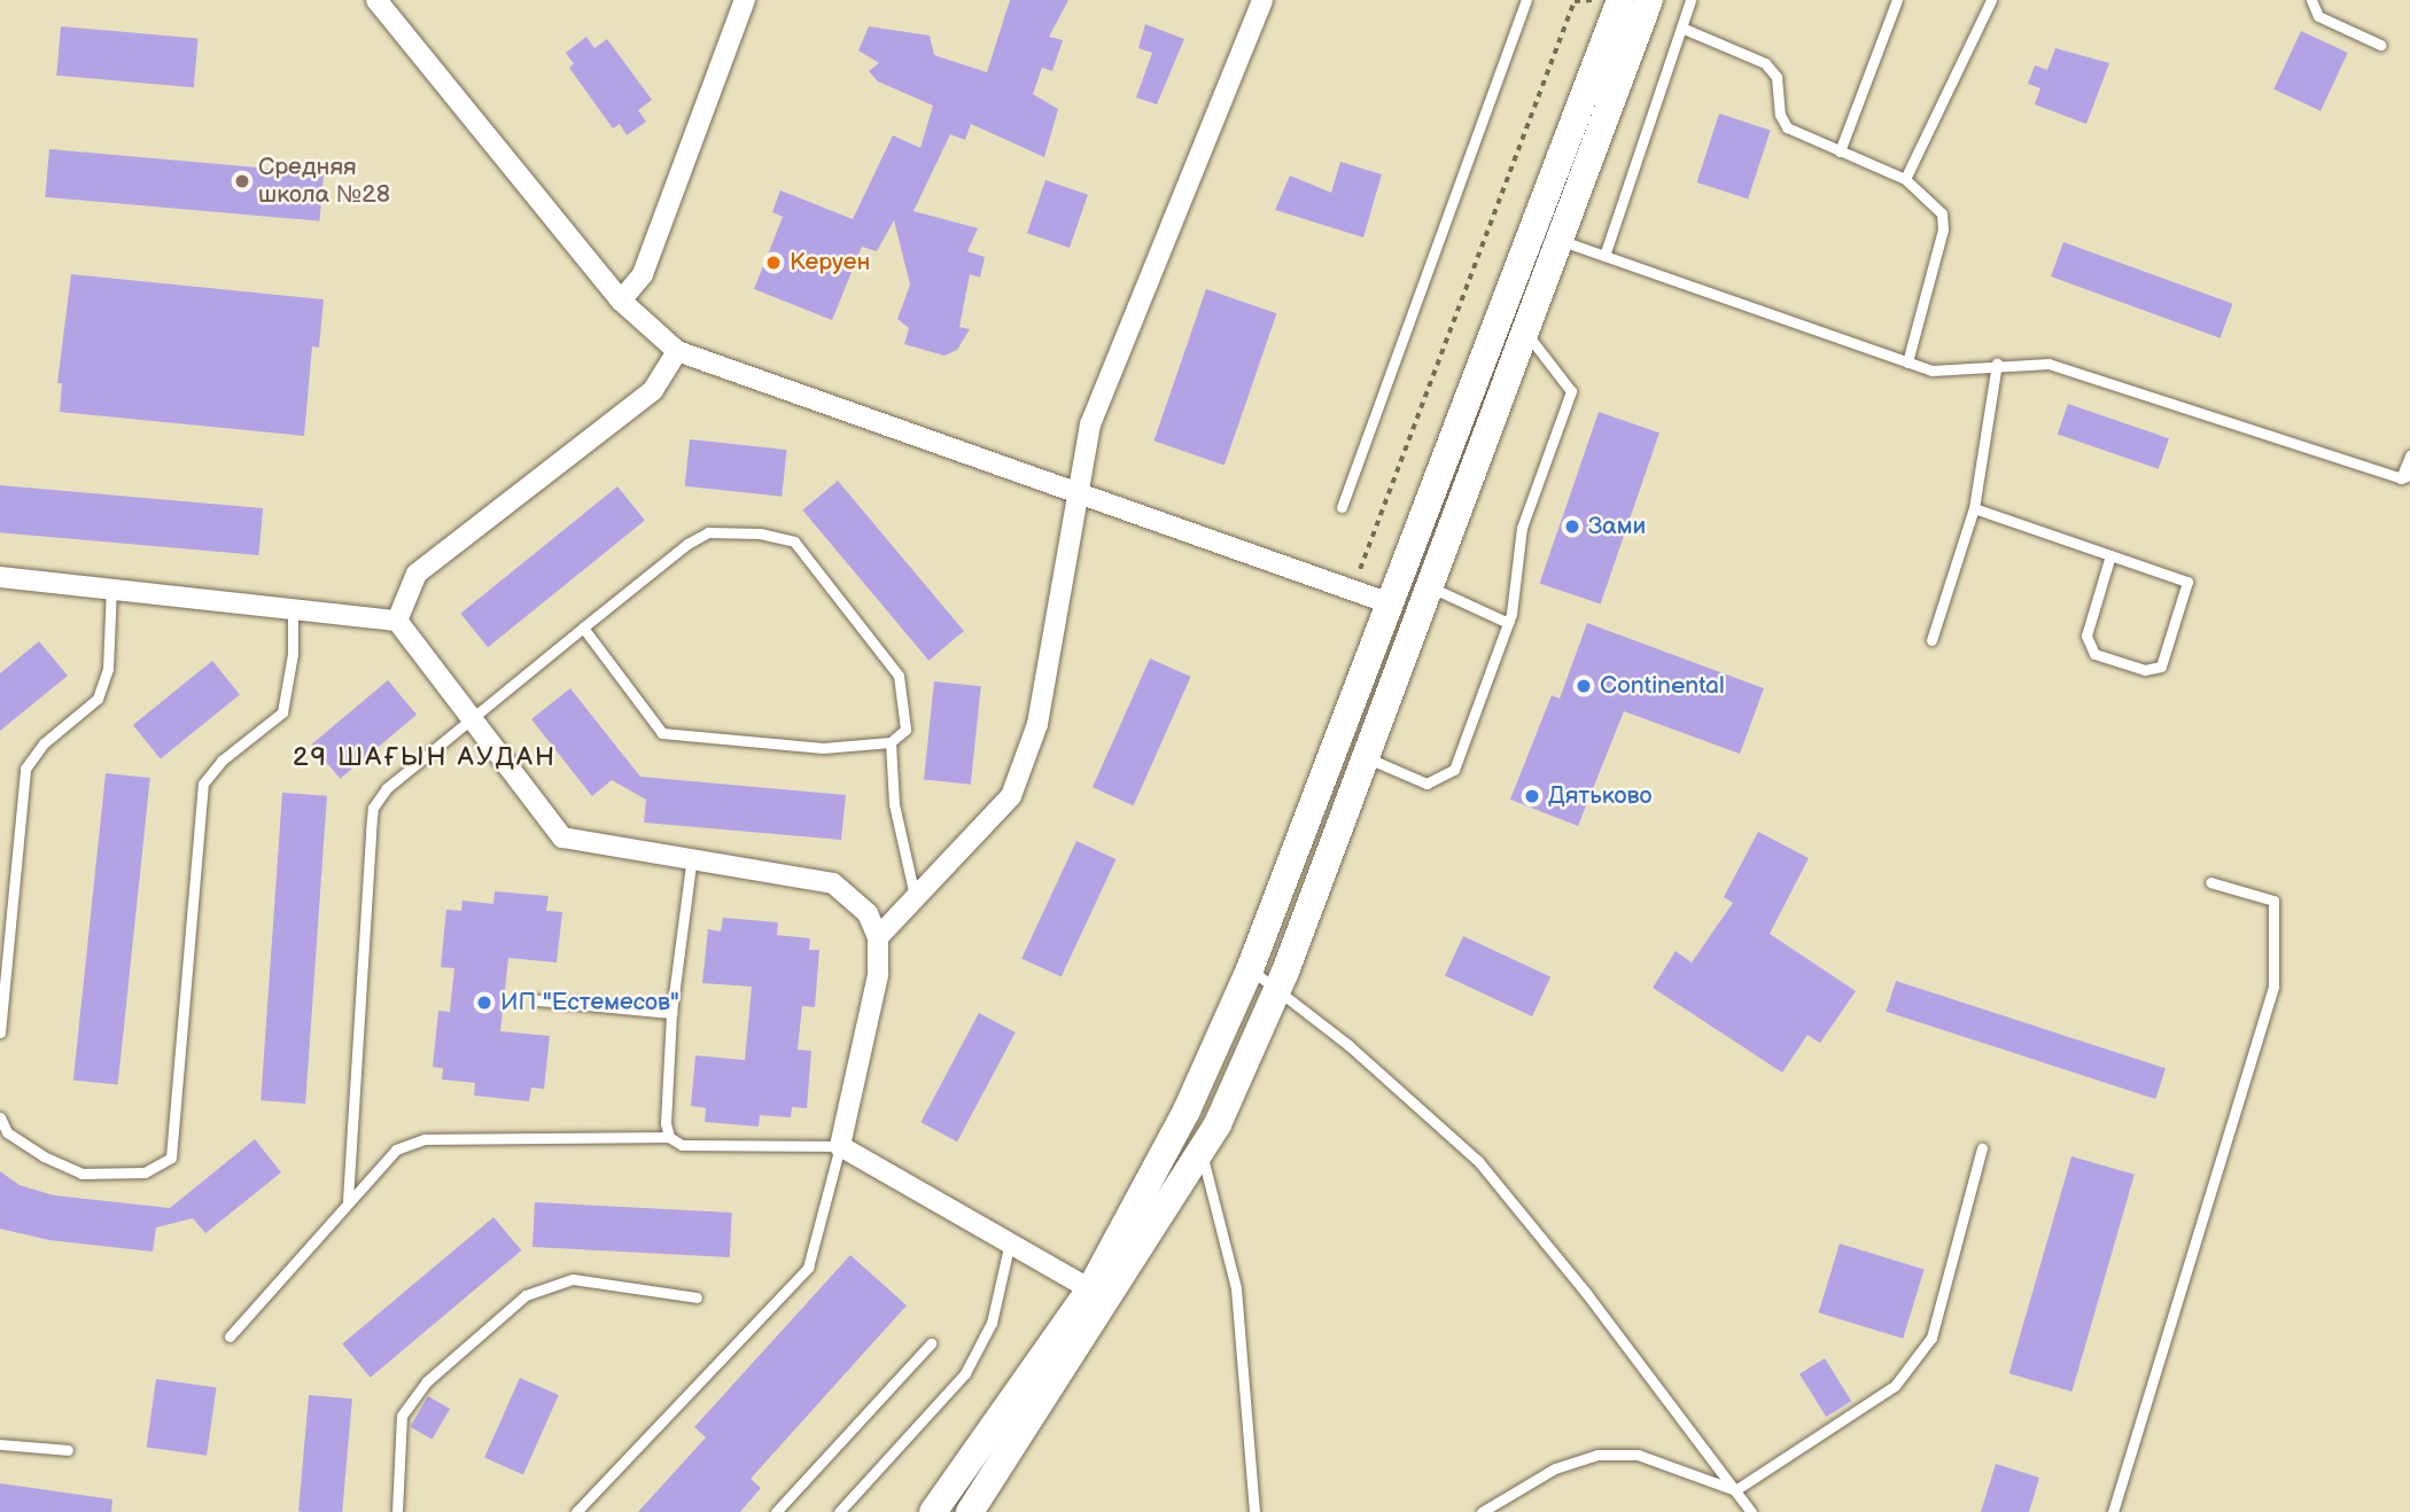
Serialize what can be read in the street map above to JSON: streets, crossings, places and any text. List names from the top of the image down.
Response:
{
  "districts": ["29 ШАҒЫН АУДАН"],
  "places": [
    "Средняя школа №28",
    "Керуен",
    "Зами",
    "Continental",
    "Дятьково",
    "ИП \"Естемесов\""
  ]
}
